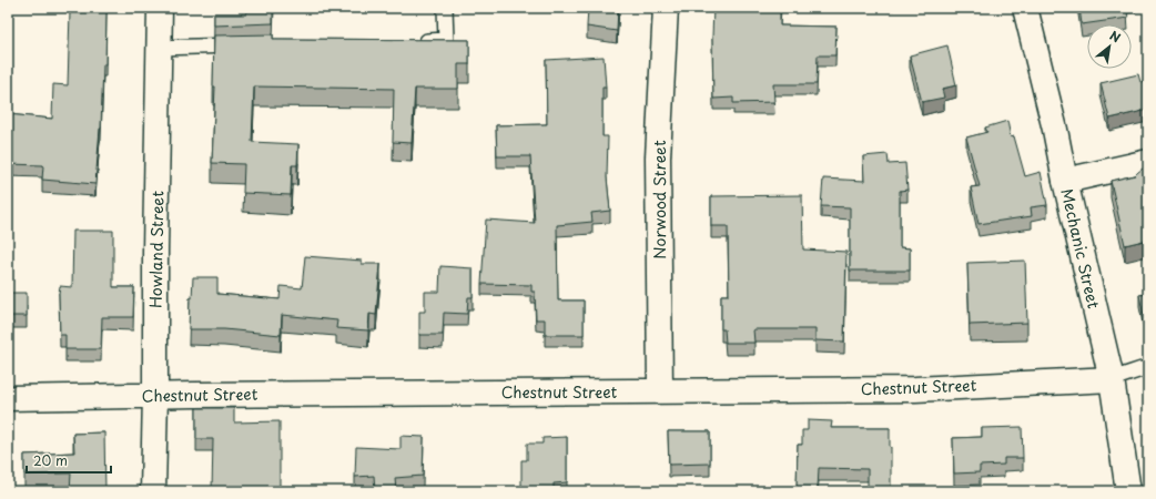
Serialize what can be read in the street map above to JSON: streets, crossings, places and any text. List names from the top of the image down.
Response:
{
  "streets": {
    "street": [
      "Norwood Street",
      "Mechanic Street",
      "Howland Street",
      "Chestnut Street"
    ]
  },
  "crossings": [
    ["Norwood Street", "Chestnut Street"],
    ["Mechanic Street", "Chestnut Street"],
    ["Howland Street", "Chestnut Street"]
  ],
  "scale_bar": "20 m",
  "north": "top right"
}
